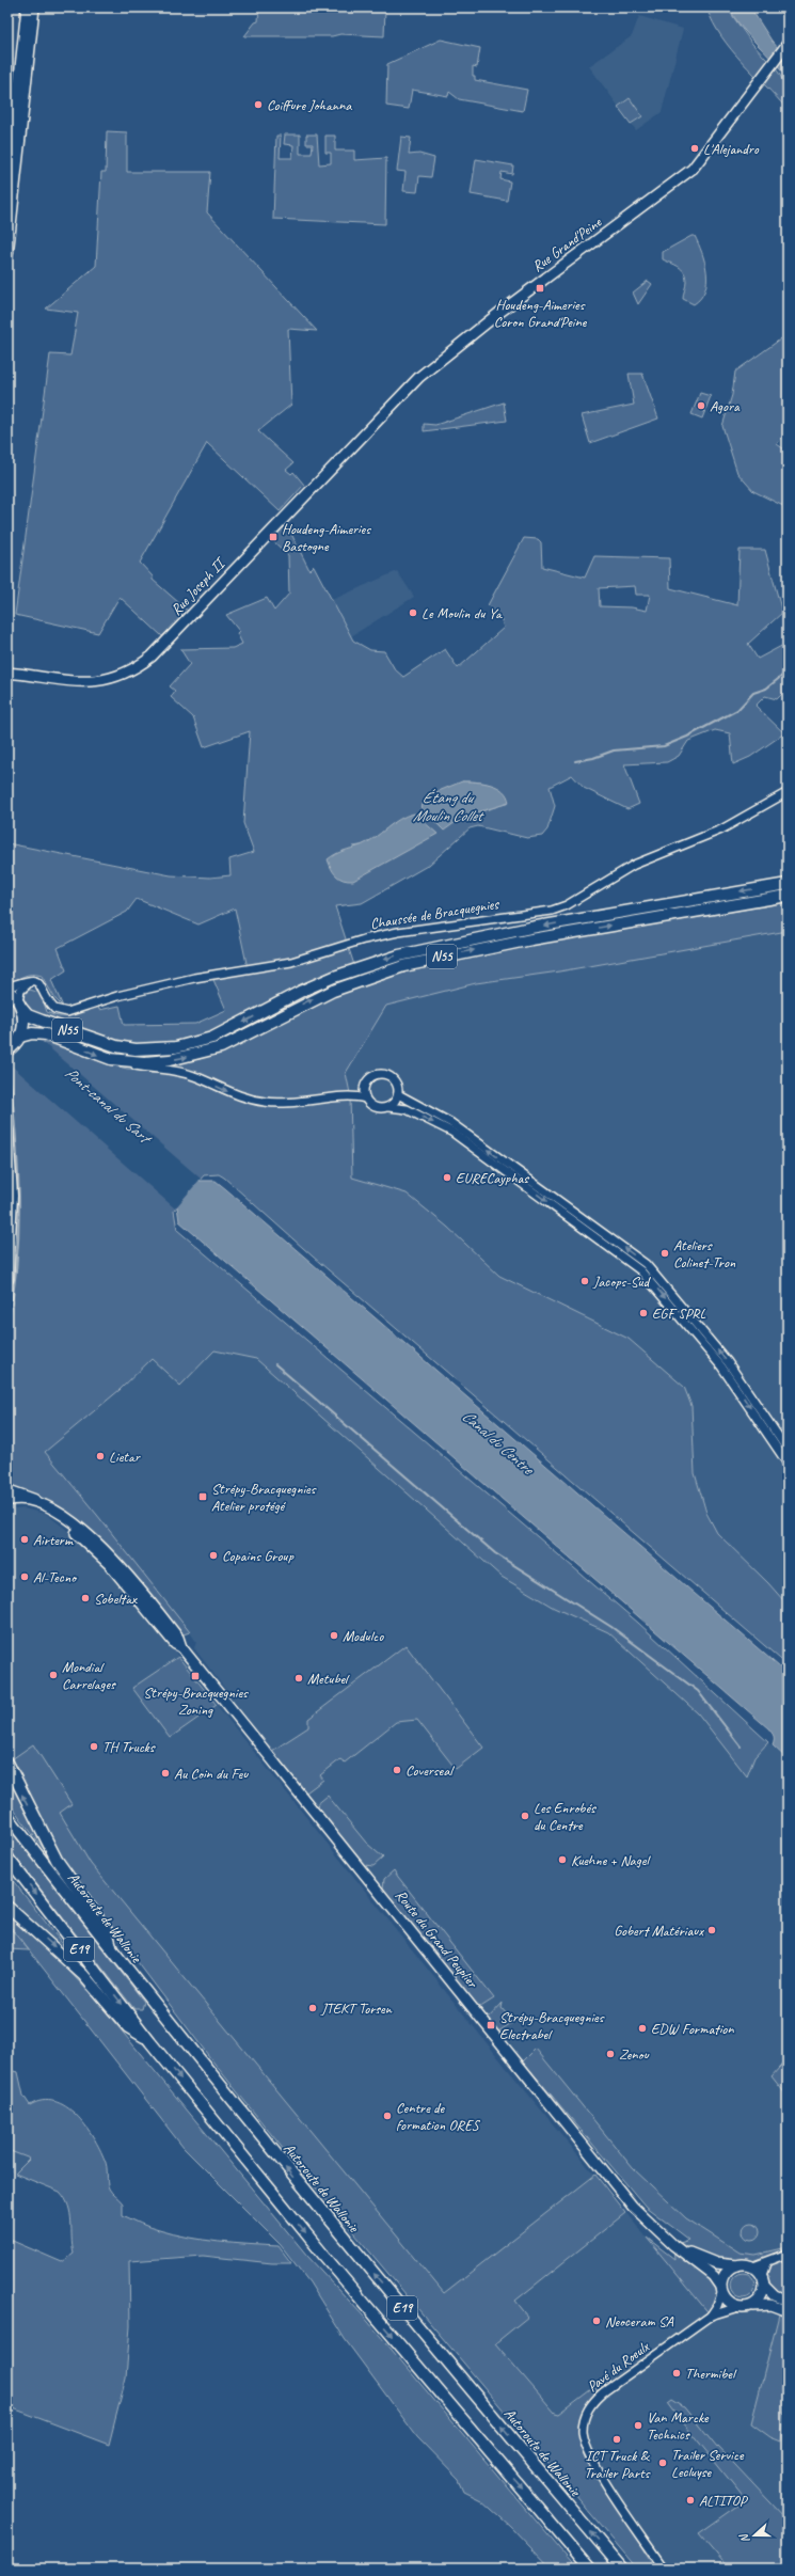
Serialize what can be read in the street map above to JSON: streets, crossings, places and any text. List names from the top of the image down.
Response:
{
  "streets": {
    "highway": ["N55", "Autoroute de Wallonie", "E19"],
    "main road": ["Rue Grand'Peine", "Rue Joseph II", "Route du Grand Peuplier"],
    "street": ["Chaussée de Bracquegnies", "Pavé du Roeulx"]
  },
  "crossings": [
    ["Rue Grand'Peine", "Rue Joseph II"],
    ["Route du Grand Peuplier", "Pavé du Roeulx"]
  ],
  "water": ["Étang du Moulin Collet", "Pont-canal du Sart", "Canal du Centre"],
  "places": {
    "other": [
      "Coiffure Johanna",
      "L'Alejandro",
      "Agora",
      "Le Moulin du Ya",
      "EURECayphas",
      "Ateliers Colinet-Tron",
      "Jacops-Sud",
      "EGF SPRL",
      "Lietar",
      "Airterm",
      "Copains Group",
      "Al-Tecno",
      "Sobeltax",
      "Modulco",
      "Mondial Carrelages",
      "Metubel",
      "TH Trucks",
      "Coverseal",
      "Au Coin du Feu",
      "Les Enrobés du Centre",
      "Kuehne + Nagel",
      "Gobert Matériaux",
      "JTEKT Torsen",
      "EDW Formation",
      "Zenou",
      "Centre de formation ORES",
      "Neoceram SA",
      "Thermibel",
      "Van Marcke Technics",
      "ICT Truck & Trailer Parts",
      "Trailer Service Lecluyse",
      "ALTITOP"
    ],
    "transit": [
      "Houdeng-Aimeries Coron Grand'Peine",
      "Houdeng-Aimeries Bastogne",
      "Strépy-Bracquegnies Atelier protégé",
      "Strépy-Bracquegnies Zoning",
      "Strépy-Bracquegnies Electrabel"
    ]
  },
  "north": "left"
}
